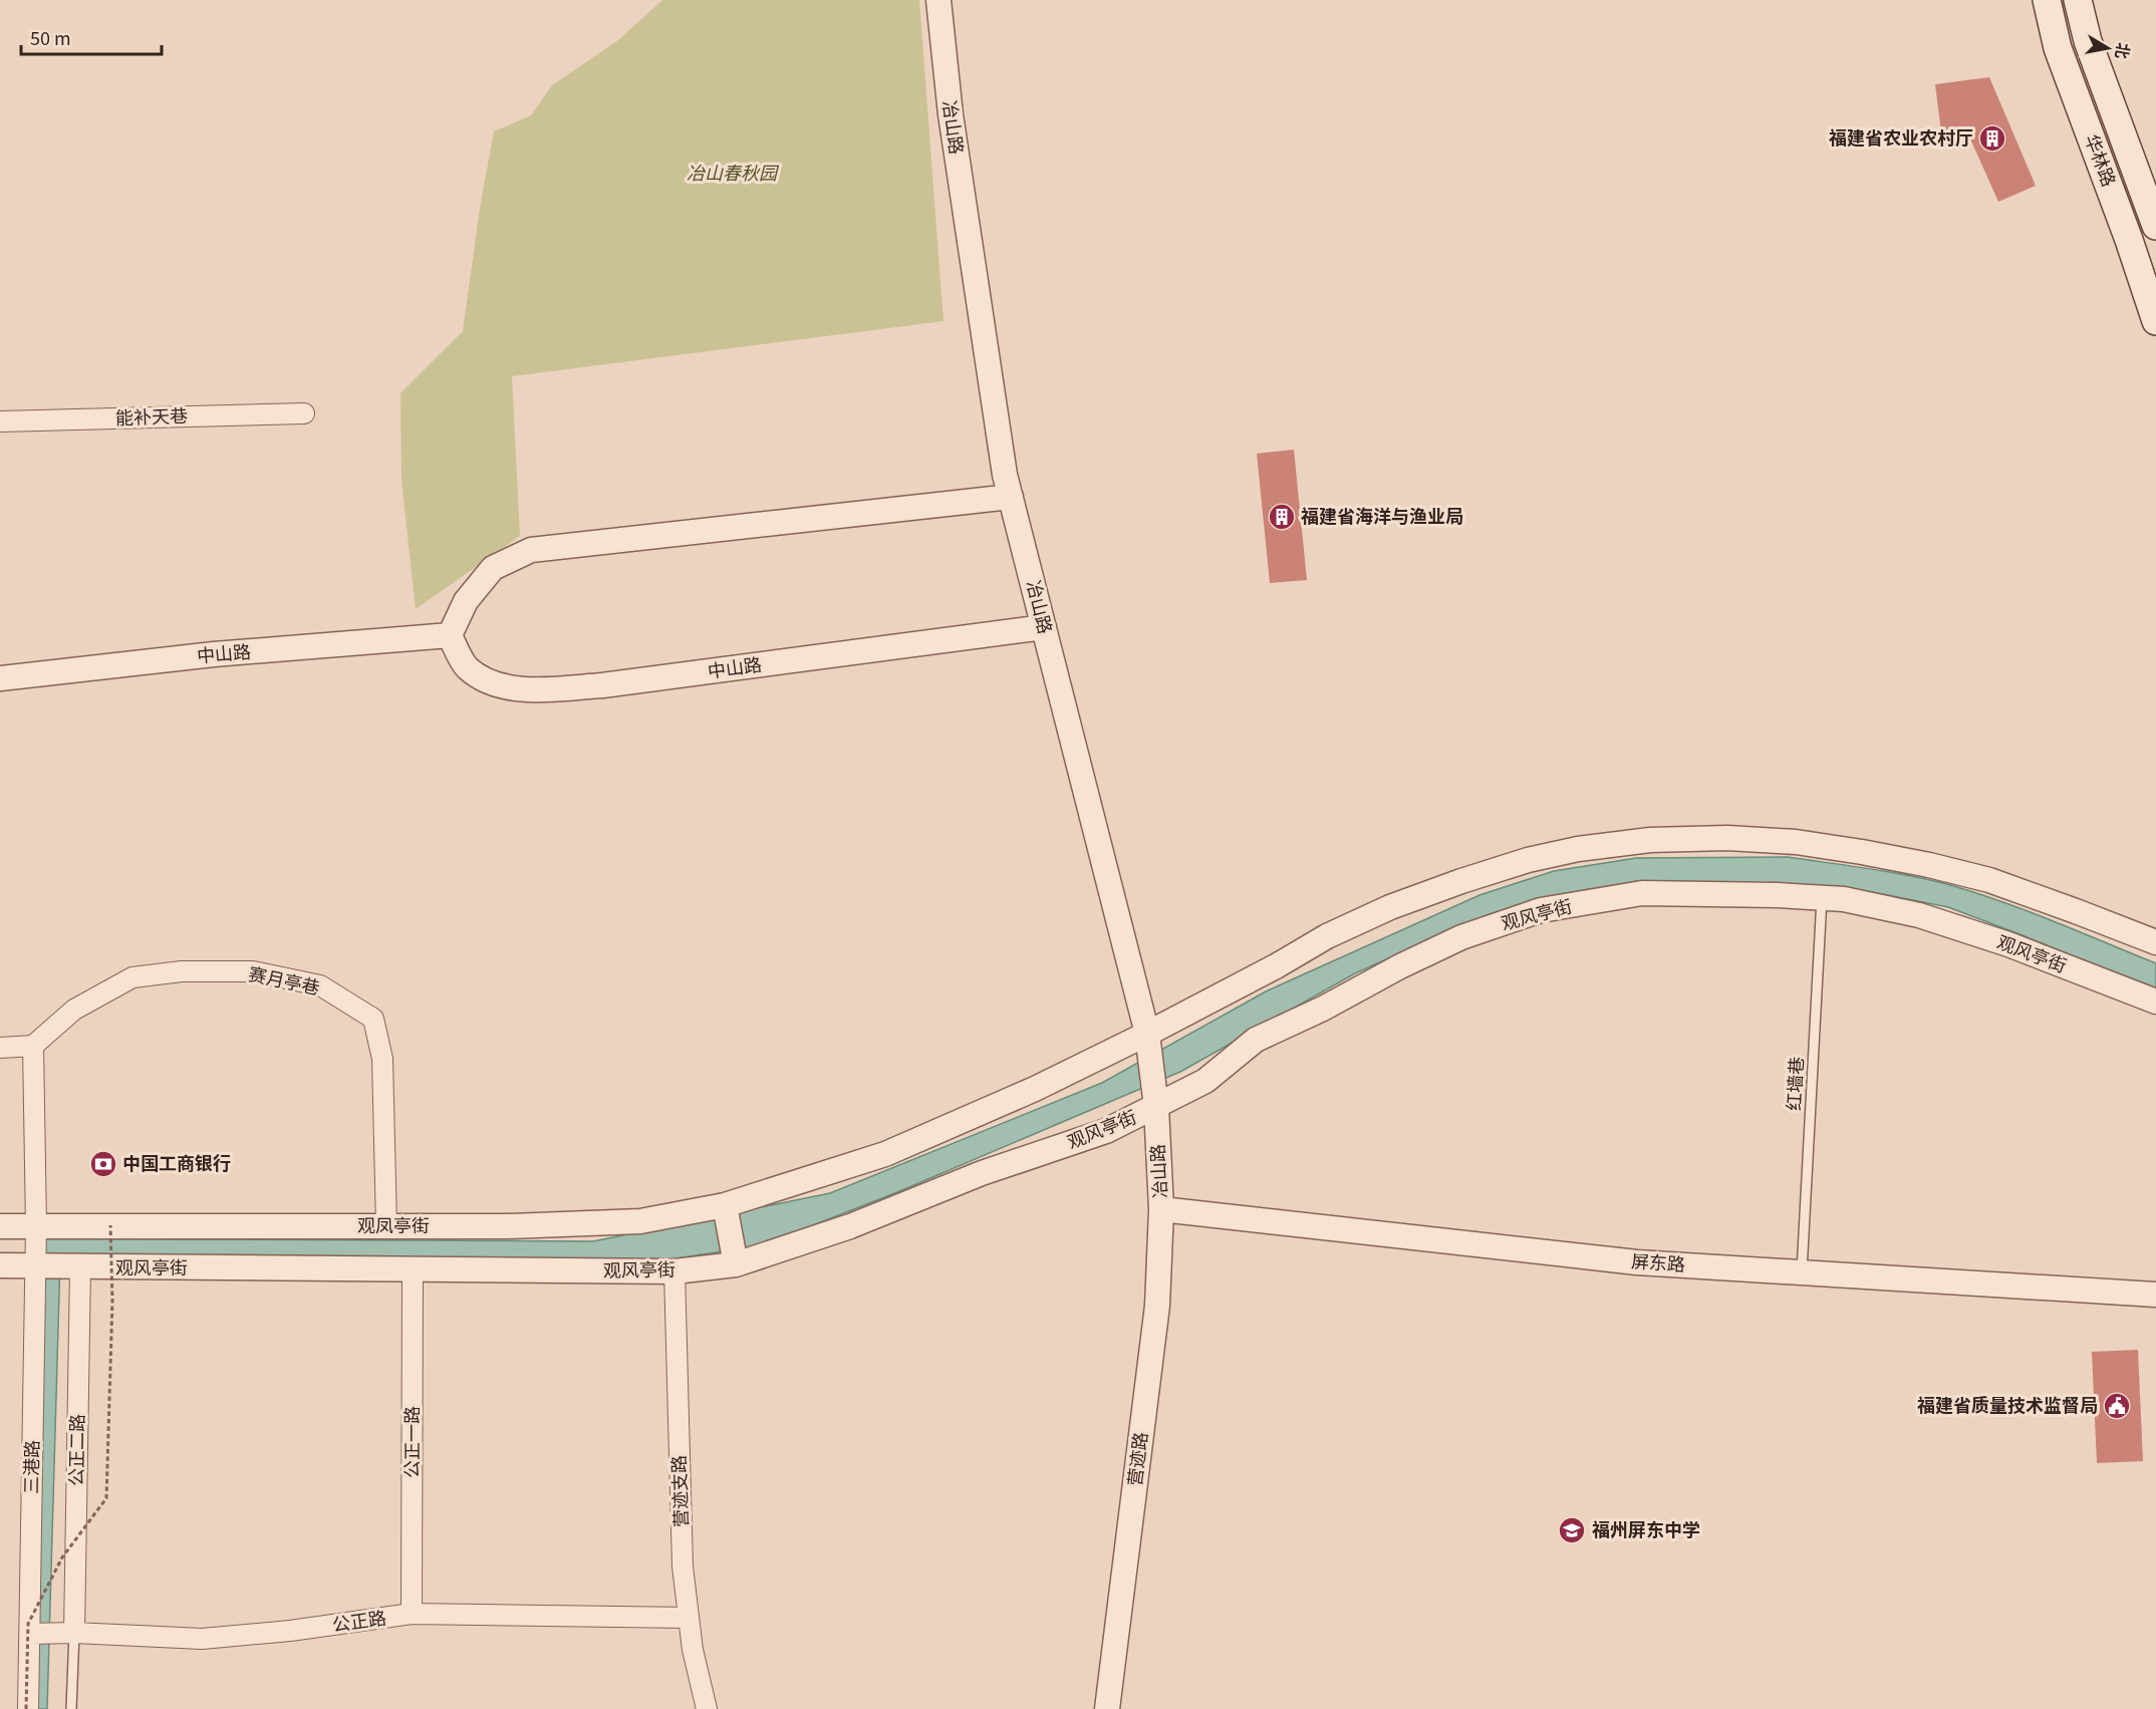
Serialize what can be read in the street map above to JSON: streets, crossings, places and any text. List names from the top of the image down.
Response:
{
  "streets": {
    "main road": ["华林路"],
    "street": [
      "冶山路",
      "能补天巷",
      "中山路",
      "观风亭街",
      "赛月亭巷",
      "观凤亭街",
      "屏东路",
      "公正一路",
      "公正二路",
      "营迹路",
      "三港路",
      "营迹支路",
      "公正路"
    ],
    "lane": ["红墙巷"]
  },
  "crossings": [
    ["冶山路", "中山路"],
    ["冶山路", "观风亭街"],
    ["冶山路", "观凤亭街"],
    ["冶山路", "屏东路"],
    ["冶山路", "营迹路"],
    ["观风亭街", "红墙巷"],
    ["观风亭街", "公正一路"],
    ["观风亭街", "公正二路"],
    ["观风亭街", "三港路"],
    ["观风亭街", "营迹支路"],
    ["赛月亭巷", "观凤亭街"],
    ["赛月亭巷", "三港路"],
    ["红墙巷", "屏东路"],
    ["观凤亭街", "三港路"],
    ["屏东路", "营迹路"],
    ["公正一路", "公正路"],
    ["公正二路", "公正路"],
    ["三港路", "公正路"],
    ["营迹支路", "公正路"]
  ],
  "parks": ["冶山春秋园"],
  "places": {
    "building": ["福建省农业农村厅", "福建省海洋与渔业局"],
    "bank": ["中国工商银行"],
    "public building": ["福建省质量技术监督局"],
    "school or university": ["福州屏东中学"]
  },
  "scale_bar": "50 m",
  "north": "right"
}
